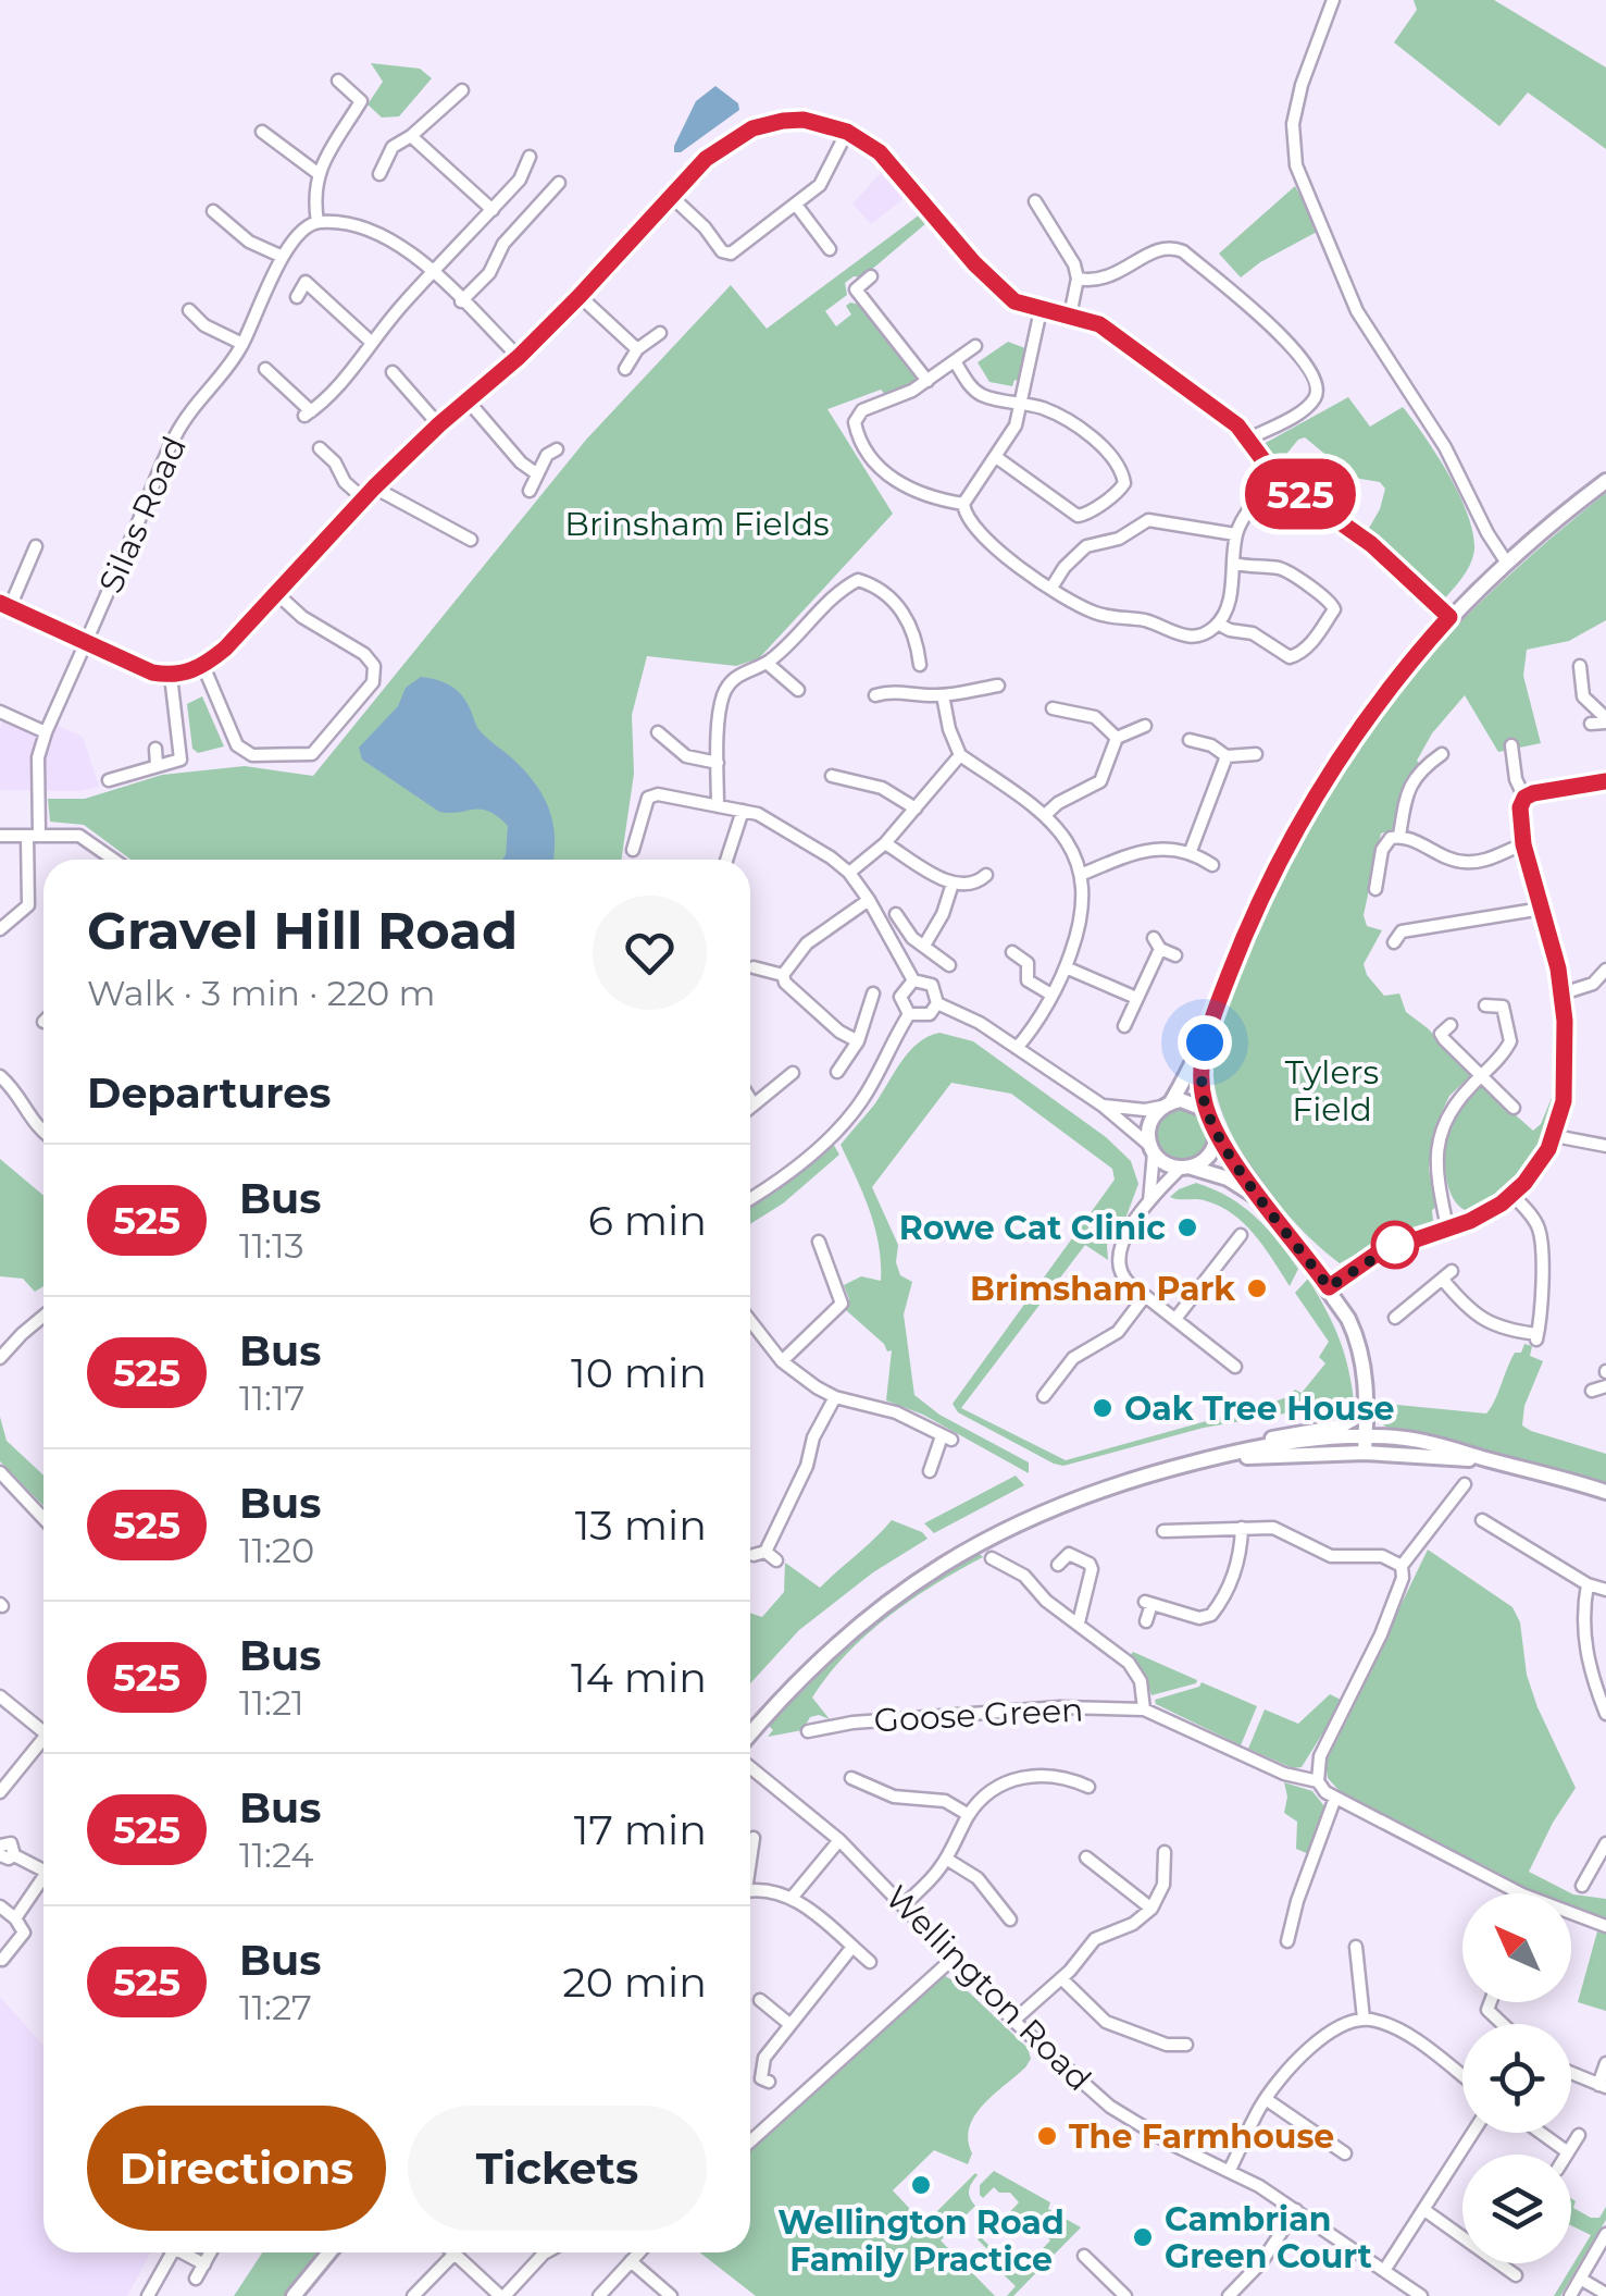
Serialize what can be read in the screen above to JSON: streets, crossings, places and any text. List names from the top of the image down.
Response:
{
  "streets": {
    "street": ["Silas Road", "Goose Green", "Wellington Road"]
  },
  "parks": ["Brinsham Fields", "Tylers Field"],
  "places": [
    "Rowe Cat Clinic",
    "Brimsham Park",
    "Oak Tree House",
    "The Farmhouse",
    "Wellington Road Family Practice",
    "Cambrian Green Court"
  ],
  "lines": ["bus line 525"],
  "north": "top left",
  "page": {
    "on_map": "525",
    "heading": [
      ["Gravel Hill Road", "Walk · 3 min · 220 m"],
      "Departures"
    ],
    "list": [
      {
        "mark": "525",
        "name": "Bus",
        "note": "11:13",
        "value": "6 min"
      },
      {
        "mark": "525",
        "name": "Bus",
        "note": "11:17",
        "value": "10 min"
      },
      {
        "mark": "525",
        "name": "Bus",
        "note": "11:20",
        "value": "13 min"
      },
      {
        "mark": "525",
        "name": "Bus",
        "note": "11:21",
        "value": "14 min"
      },
      {
        "mark": "525",
        "name": "Bus",
        "note": "11:24",
        "value": "17 min"
      },
      {
        "mark": "525",
        "name": "Bus",
        "note": "11:27",
        "value": "20 min"
      }
    ],
    "buttons": ["Directions", "Tickets"]
  }
}
